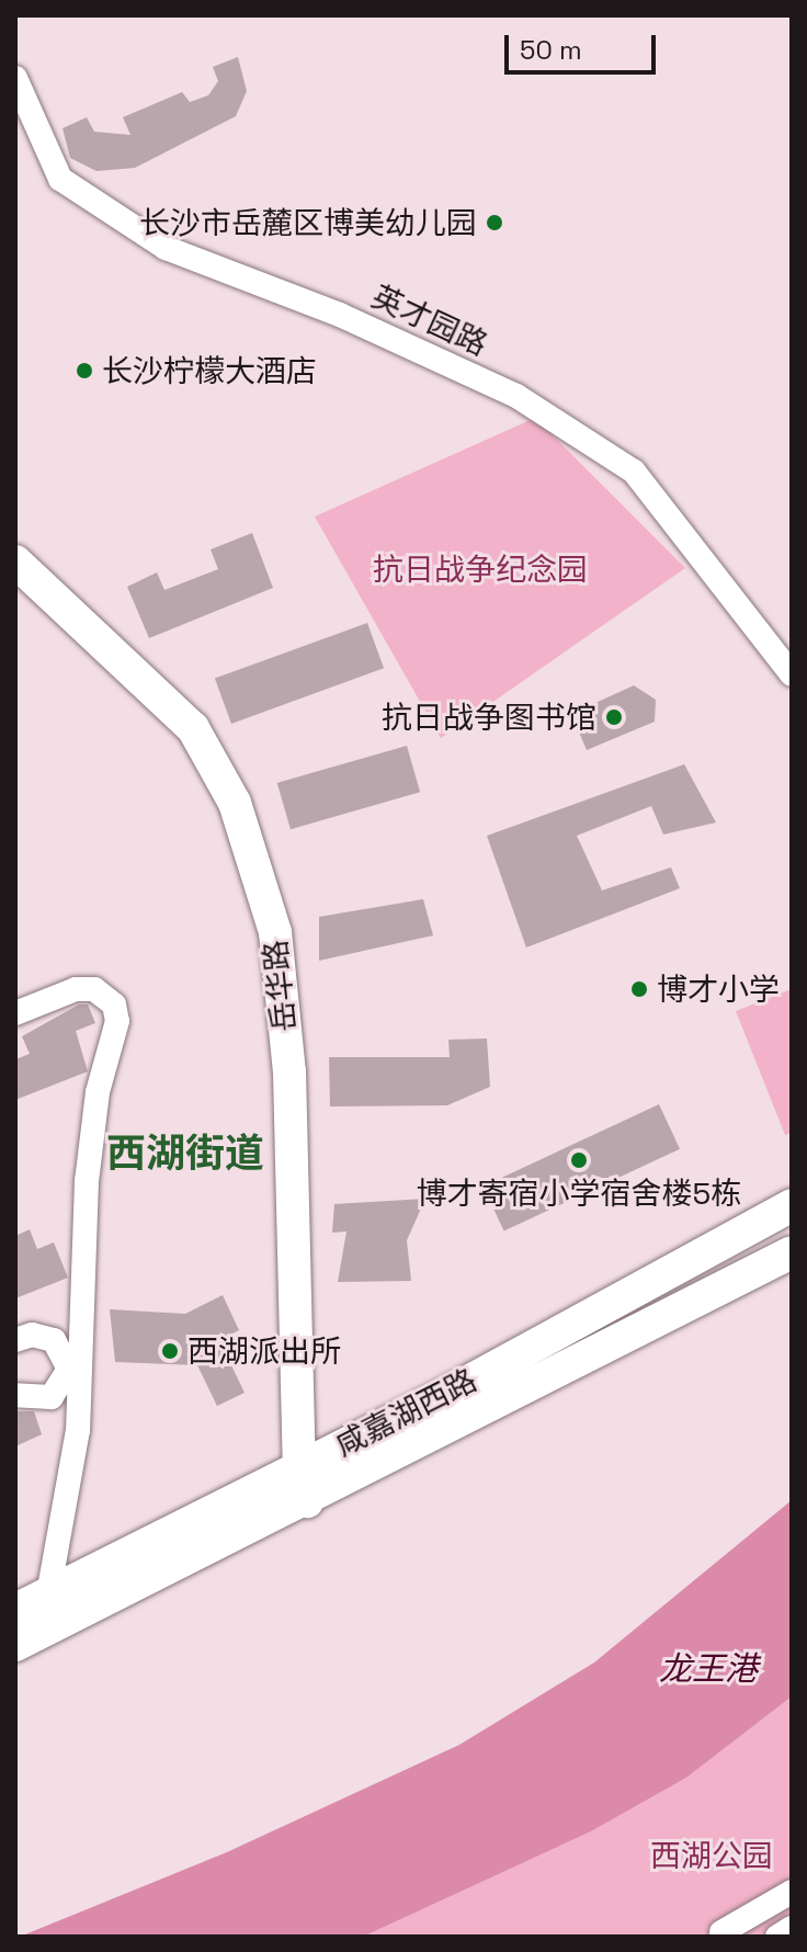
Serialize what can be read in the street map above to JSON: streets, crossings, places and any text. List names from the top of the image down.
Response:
{
  "streets": {
    "main road": ["岳华路", "咸嘉湖西路"],
    "street": ["英才园路"]
  },
  "crossings": [
    ["岳华路", "咸嘉湖西路"]
  ],
  "districts": ["西湖街道"],
  "water": ["龙王港"],
  "parks": ["抗日战争纪念园", "西湖公园"],
  "places": [
    "长沙市岳麓区博美幼儿园",
    "长沙柠檬大酒店",
    "抗日战争图书馆",
    "博才小学",
    "博才寄宿小学宿舍楼5栋",
    "西湖派出所"
  ],
  "scale_bar": "50 m"
}
